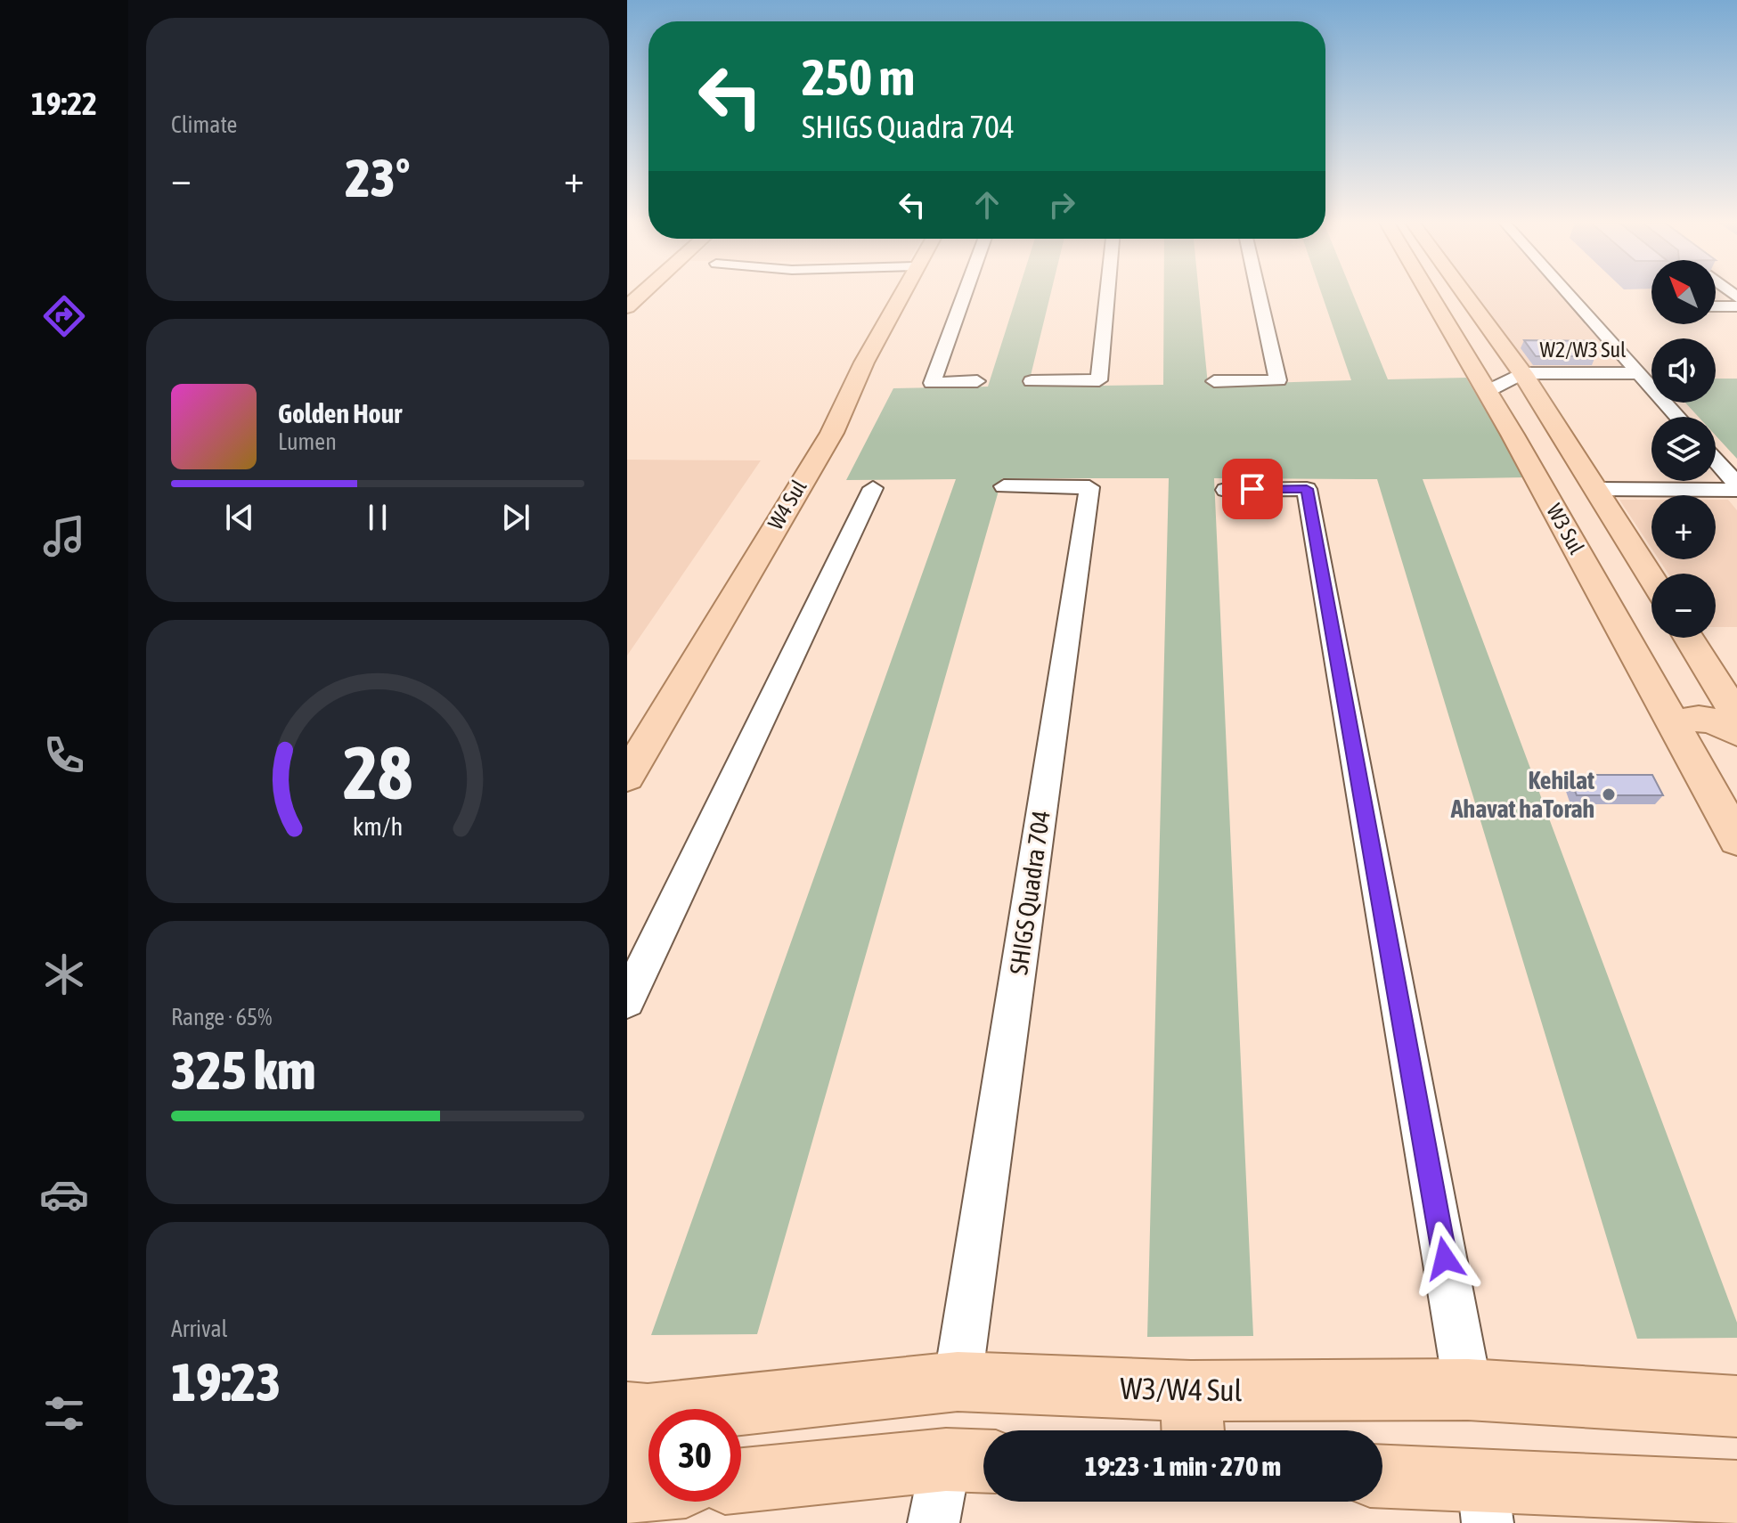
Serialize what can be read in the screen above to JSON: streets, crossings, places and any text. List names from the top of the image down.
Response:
{
  "streets": {
    "main road": ["W4 Sul", "W3 Sul", "W3/W4 Sul"],
    "street": ["W2/W3 Sul", "SHIGS Quadra 704"]
  },
  "crossings": [
    ["W2/W3 Sul", "W3 Sul"],
    ["SHIGS Quadra 704", "W3/W4 Sul"]
  ],
  "places": ["Kehilat Ahavat haTorah"],
  "north": "top left",
  "page": {
    "tabs": "19:22",
    "tile": [
      "Climate",
      ["Range · 65%", "325 km"],
      ["Arrival", "19:23"]
    ],
    "turn": ["250 m", "SHIGS Quadra 704"],
    "heat": ["−", "23°", "+"],
    "map_buttons": ["+", "−"],
    "song": ["Golden Hour", "Lumen"],
    "limit": "30",
    "trip": "19:23 · 1 min · 270 m",
    "gauge": ["28", "km/h"]
  }
}
